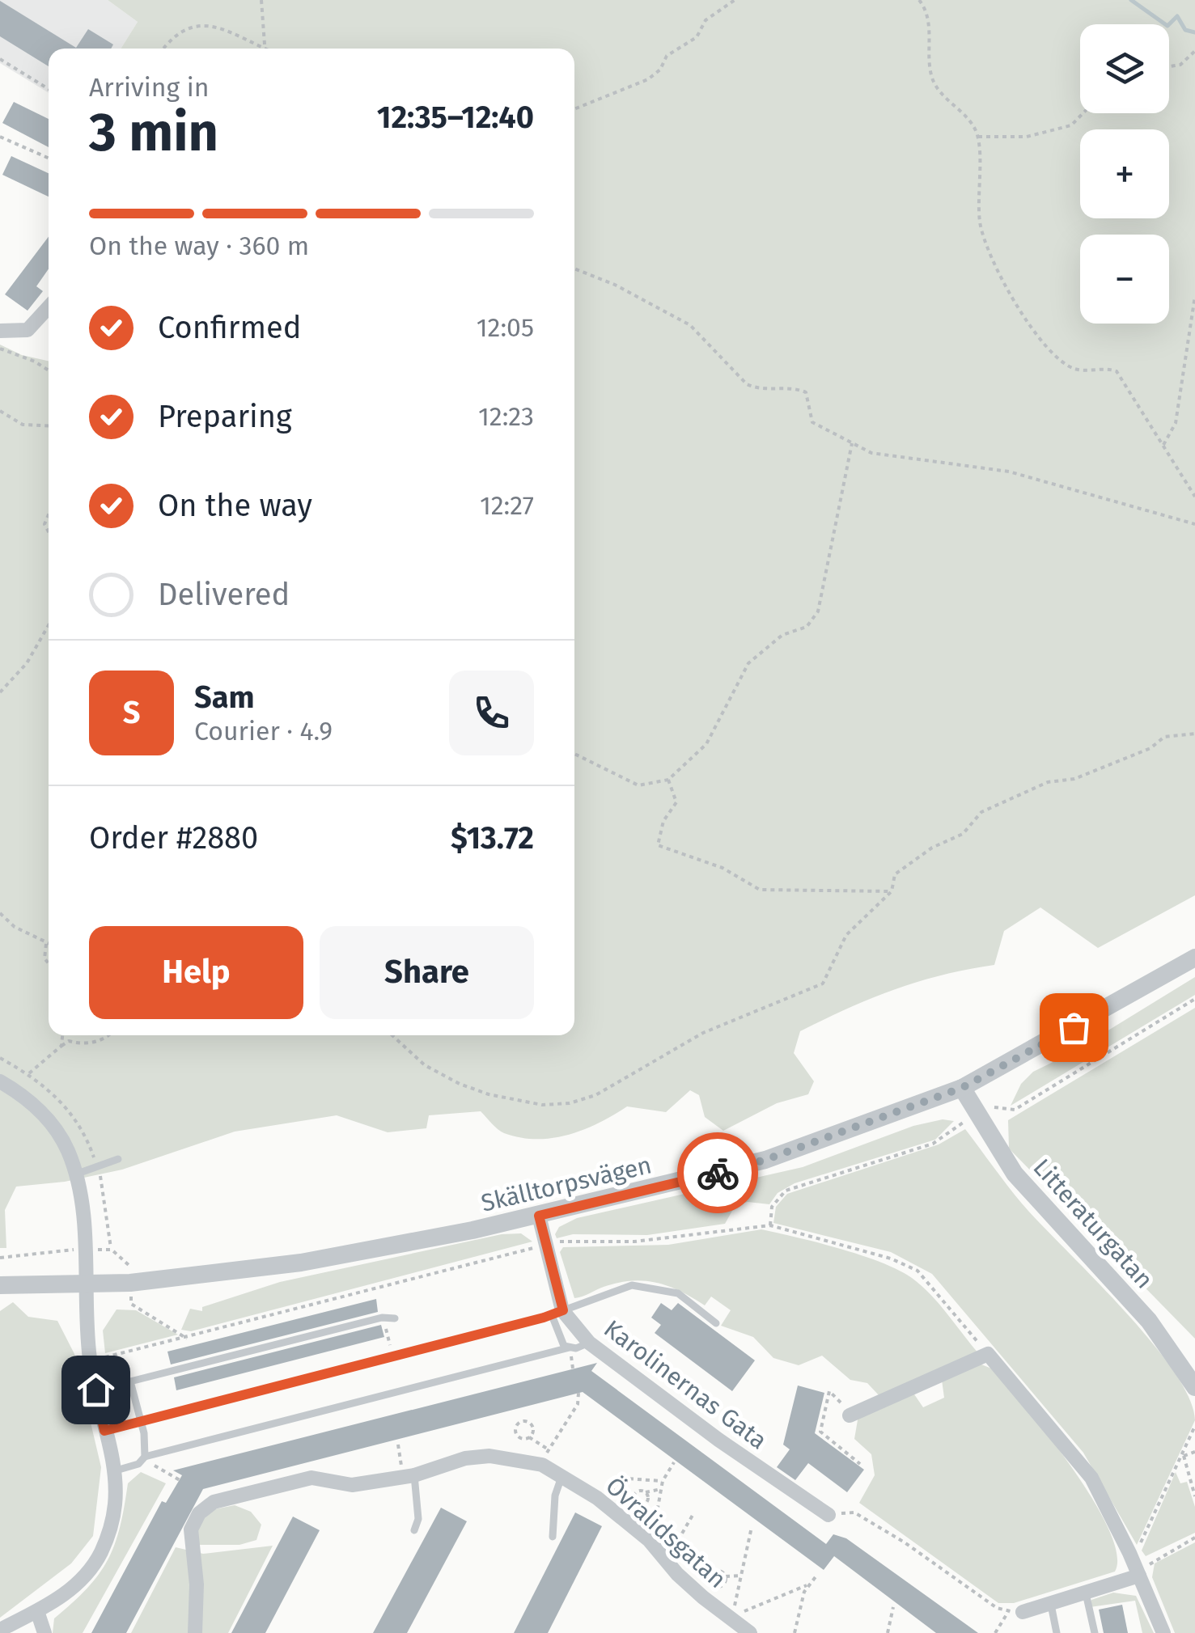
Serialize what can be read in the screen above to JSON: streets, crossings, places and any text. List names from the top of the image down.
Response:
{
  "streets": {
    "street": [
      "Skälltorpsvägen",
      "Litteraturgatan",
      "Karolinernas Gata",
      "Övralidsgatan"
    ]
  },
  "crossings": [
    ["Skälltorpsvägen", "Litteraturgatan"],
    ["Skälltorpsvägen", "Karolinernas Gata"]
  ],
  "page": {
    "map_buttons": ["+", "−"],
    "heading": ["3 min", "Arriving in", "12:35–12:40"],
    "panel": [
      "Sam",
      "Courier · 4.9",
      "Order #2880",
      "$13.72"
    ],
    "bar": "On the way · 360 m",
    "list": [
      ["Confirmed", "12:05"],
      ["Preparing", "12:23"],
      ["On the way", "12:27"],
      "Delivered"
    ],
    "round": "S",
    "buttons": ["Help", "Share"]
  }
}
